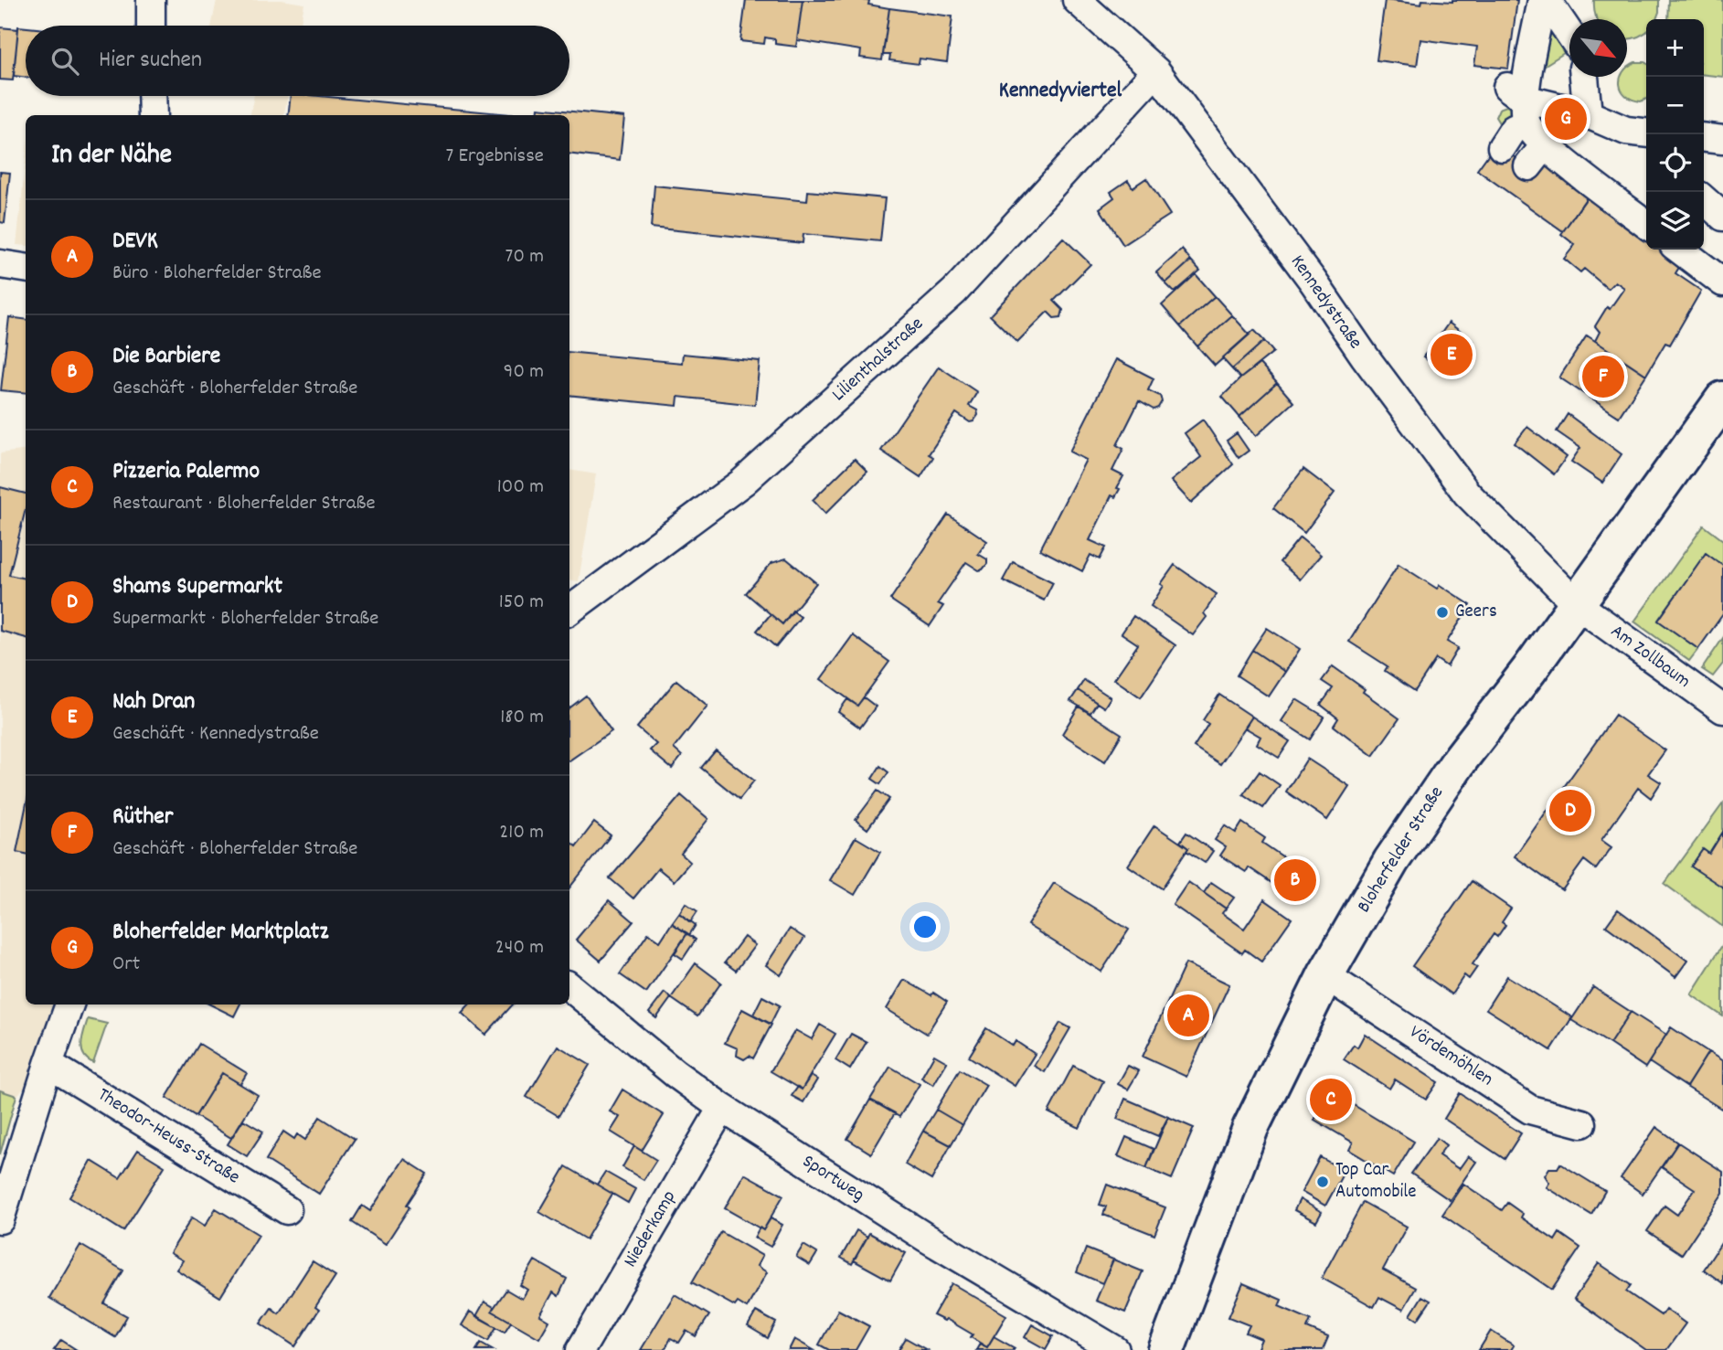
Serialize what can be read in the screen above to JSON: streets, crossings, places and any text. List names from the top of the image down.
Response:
{
  "streets": {
    "street": [
      "Kennedystraße",
      "Lilienthalstraße",
      "Am Zollbaum",
      "Bloherfelder Straße",
      "Vördemöhlen",
      "Theodor-Heuss-Straße",
      "Sportweg",
      "Niederkamp"
    ]
  },
  "crossings": [
    ["Kennedystraße", "Lilienthalstraße"],
    ["Kennedystraße", "Am Zollbaum"],
    ["Kennedystraße", "Bloherfelder Straße"],
    ["Am Zollbaum", "Bloherfelder Straße"],
    ["Bloherfelder Straße", "Vördemöhlen"],
    ["Sportweg", "Niederkamp"]
  ],
  "districts": ["Kennedyviertel"],
  "places": ["Geers", "Top Car Automobile"],
  "north": "bottom right",
  "page": {
    "map_buttons": ["+", "−"],
    "search": "Hier suchen",
    "pins": [
      "G",
      "E",
      "F",
      "D",
      "B",
      "A",
      "C"
    ],
    "heading": ["In der Nähe", "7 Ergebnisse"],
    "list": [
      {
        "mark": "A",
        "name": "DEVK",
        "note": "Büro · Bloherfelder Straße",
        "value": "70 m"
      },
      {
        "mark": "B",
        "name": "Die Barbiere",
        "note": "Geschäft · Bloherfelder Straße",
        "value": "90 m"
      },
      {
        "mark": "C",
        "name": "Pizzeria Palermo",
        "note": "Restaurant · Bloherfelder Straße",
        "value": "100 m"
      },
      {
        "mark": "D",
        "name": "Shams Supermarkt",
        "note": "Supermarkt · Bloherfelder Straße",
        "value": "150 m"
      },
      {
        "mark": "E",
        "name": "Nah Dran",
        "note": "Geschäft · Kennedystraße",
        "value": "180 m"
      },
      {
        "mark": "F",
        "name": "Rüther",
        "note": "Geschäft · Bloherfelder Straße",
        "value": "210 m"
      },
      {
        "mark": "G",
        "name": "Bloherfelder Marktplatz",
        "note": "Ort",
        "value": "240 m"
      }
    ]
  }
}
